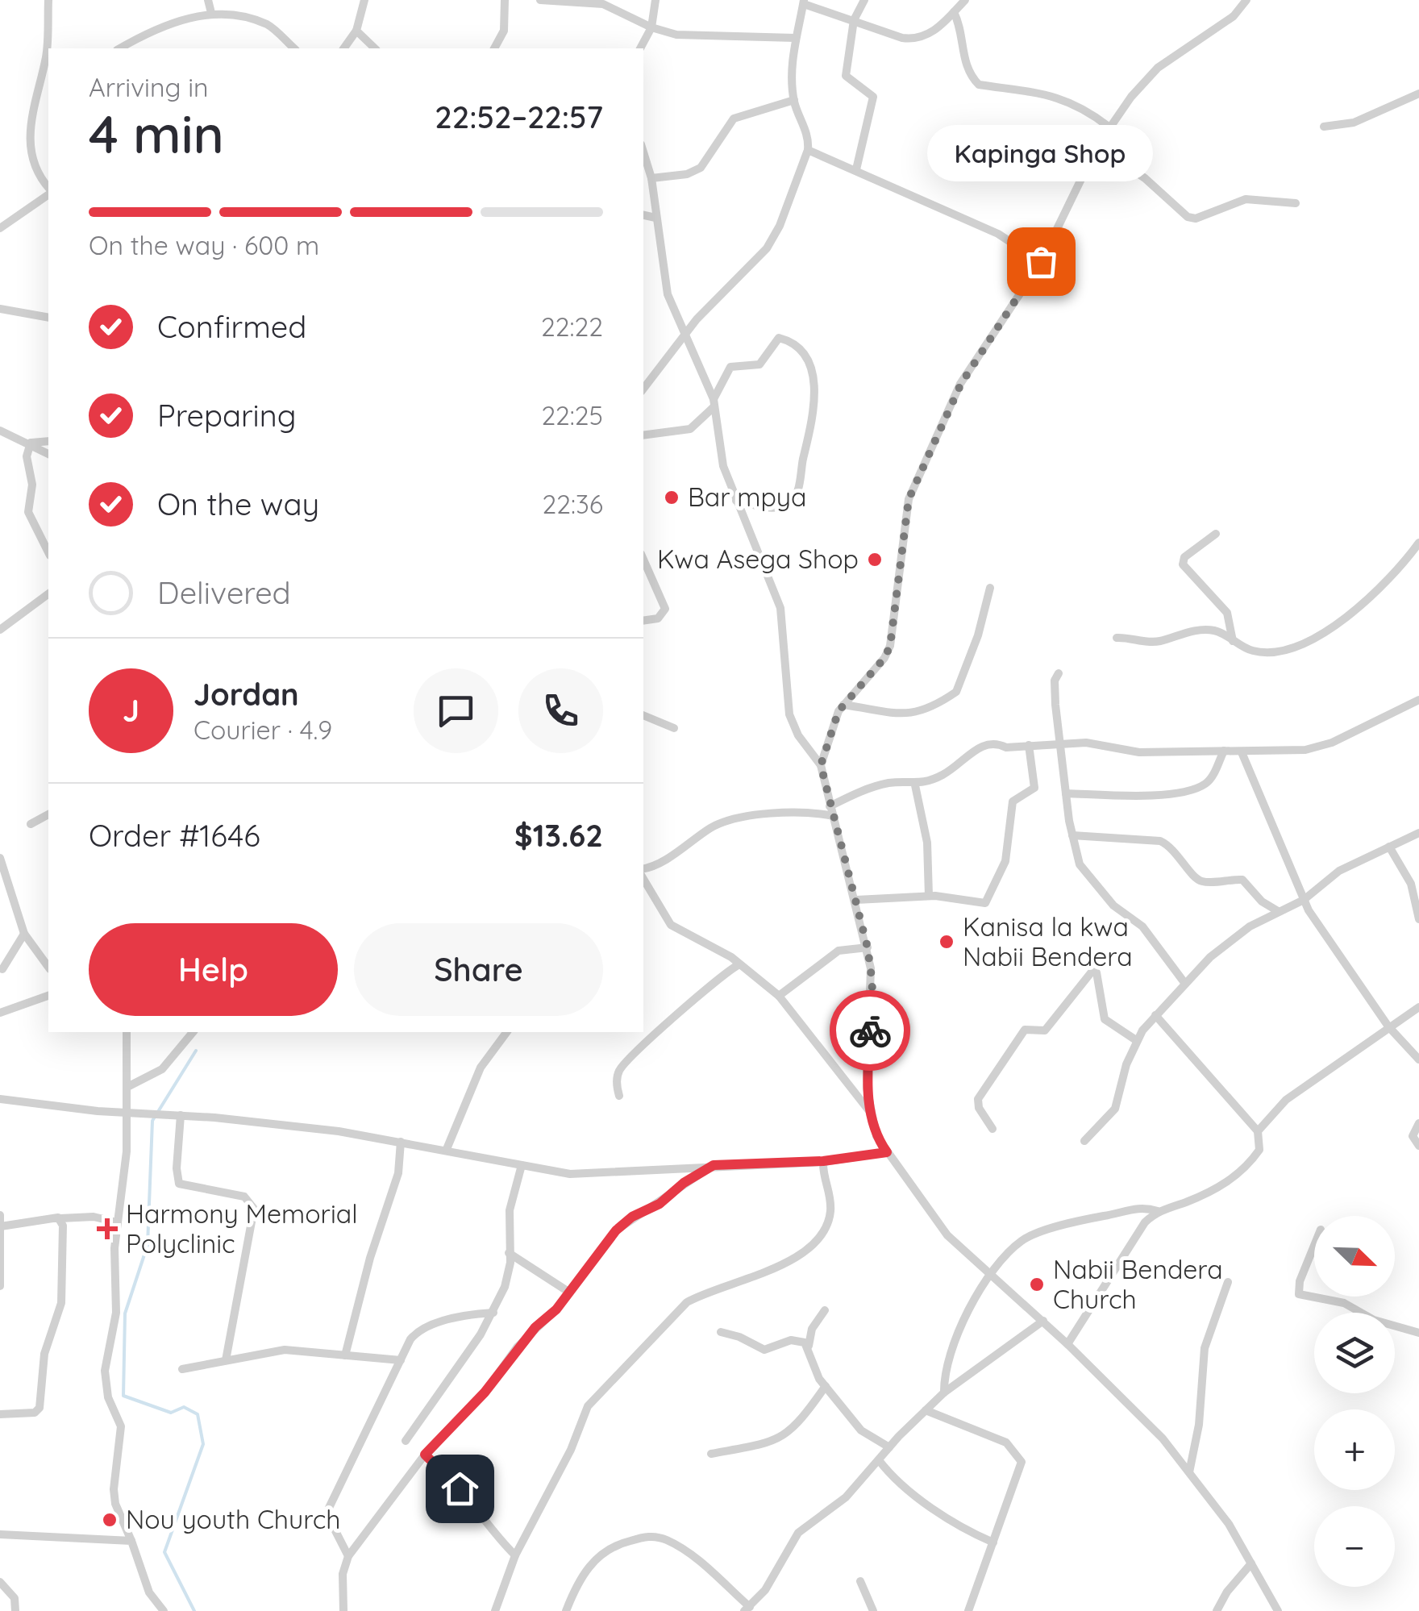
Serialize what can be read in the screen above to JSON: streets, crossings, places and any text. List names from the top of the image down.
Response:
{
  "places": {
    "other": [
      "Kapinga Shop",
      "Bar mpya",
      "Kwa Asega Shop",
      "Kanisa la kwa Nabii Bendera",
      "Nabii Bendera Church",
      "Nou youth Church"
    ],
    "health": ["Harmony Memorial Polyclinic"]
  },
  "north": "bottom right",
  "page": {
    "heading": ["4 min", "Arriving in", "22:52–22:57"],
    "panel": [
      "Jordan",
      "Courier · 4.9",
      "Order #1646",
      "$13.62"
    ],
    "bubble": "Kapinga Shop",
    "bar": "On the way · 600 m",
    "list": [
      ["Confirmed", "22:22"],
      ["Preparing", "22:25"],
      ["On the way", "22:36"],
      "Delivered"
    ],
    "round": "J",
    "buttons": ["Help", "Share"],
    "map_buttons": ["+", "−"]
  }
}
